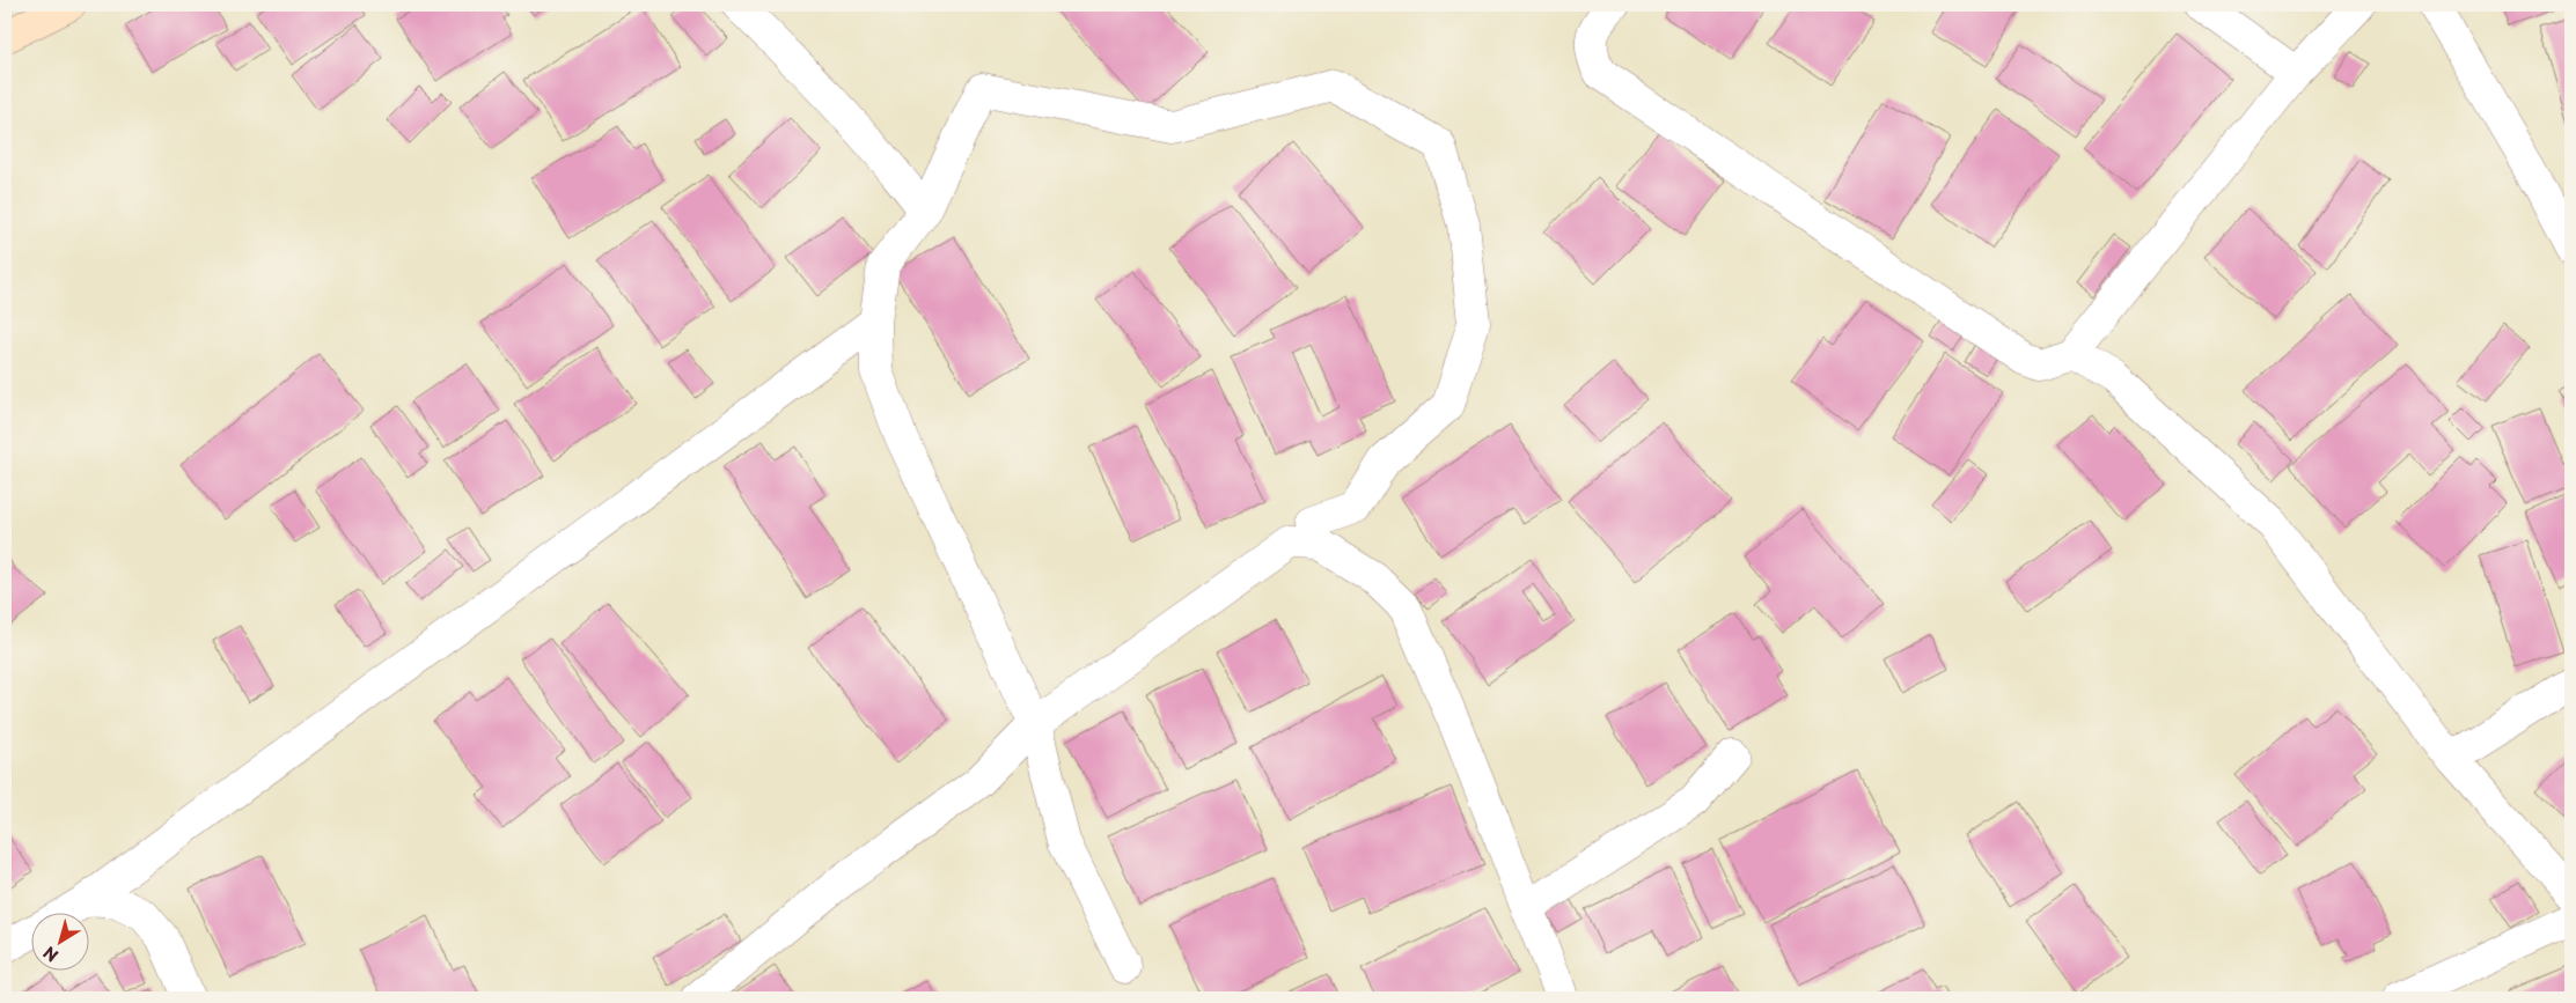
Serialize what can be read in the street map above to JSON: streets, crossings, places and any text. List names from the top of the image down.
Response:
{
  "north": "bottom left"
}
